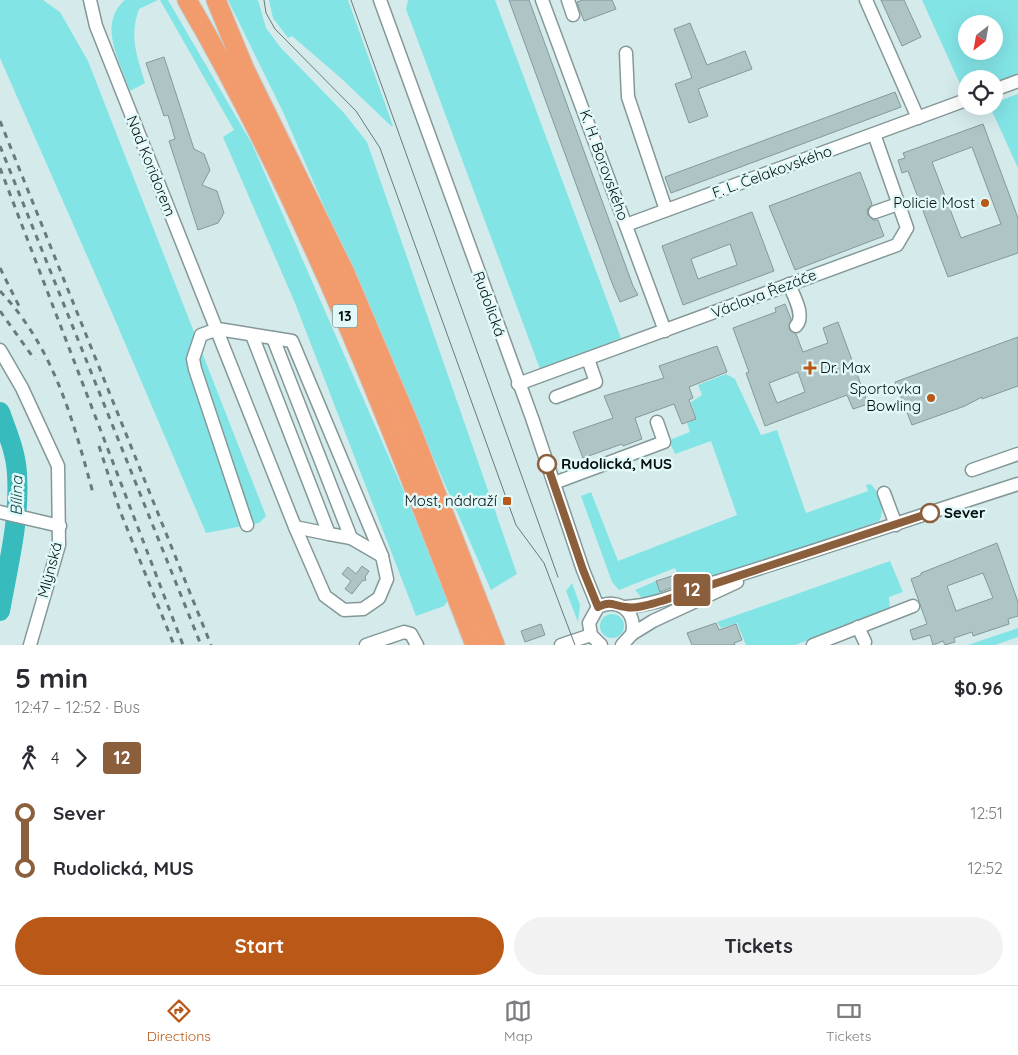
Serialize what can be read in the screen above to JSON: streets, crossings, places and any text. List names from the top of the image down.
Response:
{
  "streets": {
    "highway": ["13"],
    "street": [
      "K. H. Borovského",
      "Nad Koridorem",
      "F. L. Čelakovského",
      "Václava Řezáče",
      "Rudolická",
      "Mlýnská"
    ]
  },
  "crossings": [
    ["K. H. Borovského", "F. L. Čelakovského"],
    ["K. H. Borovského", "Václava Řezáče"],
    ["F. L. Čelakovského", "Václava Řezáče"],
    ["Václava Řezáče", "Rudolická"]
  ],
  "water": ["Bílina"],
  "places": {
    "other": [
      "Policie Most",
      "Sportovka Bowling",
      "Rudolická, MUS",
      "Sever"
    ],
    "health": ["Dr. Max"],
    "transit": ["Most, nádraží"]
  },
  "lines": ["bus line 12"],
  "north": "bottom left",
  "page": {
    "on_map": "12",
    "heading": ["5 min", "12:47 – 12:52 · Bus", "$0.96"],
    "legs": ["4", "12"],
    "list": [
      {
        "name": "Sever",
        "value": "12:51"
      },
      {
        "name": "Rudolická, MUS",
        "value": "12:52"
      }
    ],
    "buttons": ["Start", "Tickets"],
    "tabs": ["Directions", "Map", "Tickets"]
  }
}
